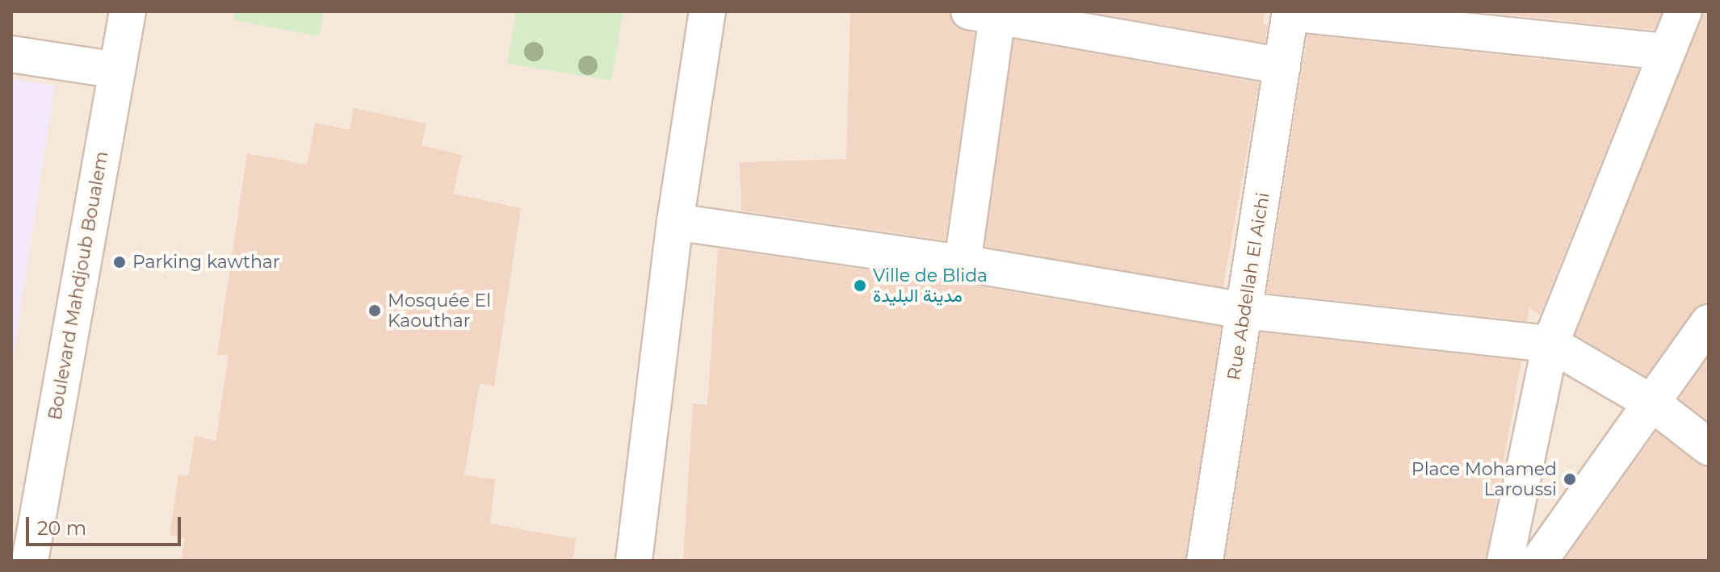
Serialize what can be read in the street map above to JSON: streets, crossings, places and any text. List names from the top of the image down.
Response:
{
  "streets": {
    "street": ["Boulevard Mahdjoub Boualem", "Rue Abdellah El Aichi"]
  },
  "places": [
    "Parking kawthar",
    "Ville de Blida مدينة البليدة",
    "Mosquée El Kaouthar",
    "Place Mohamed Laroussi"
  ],
  "scale_bar": "20 m"
}
